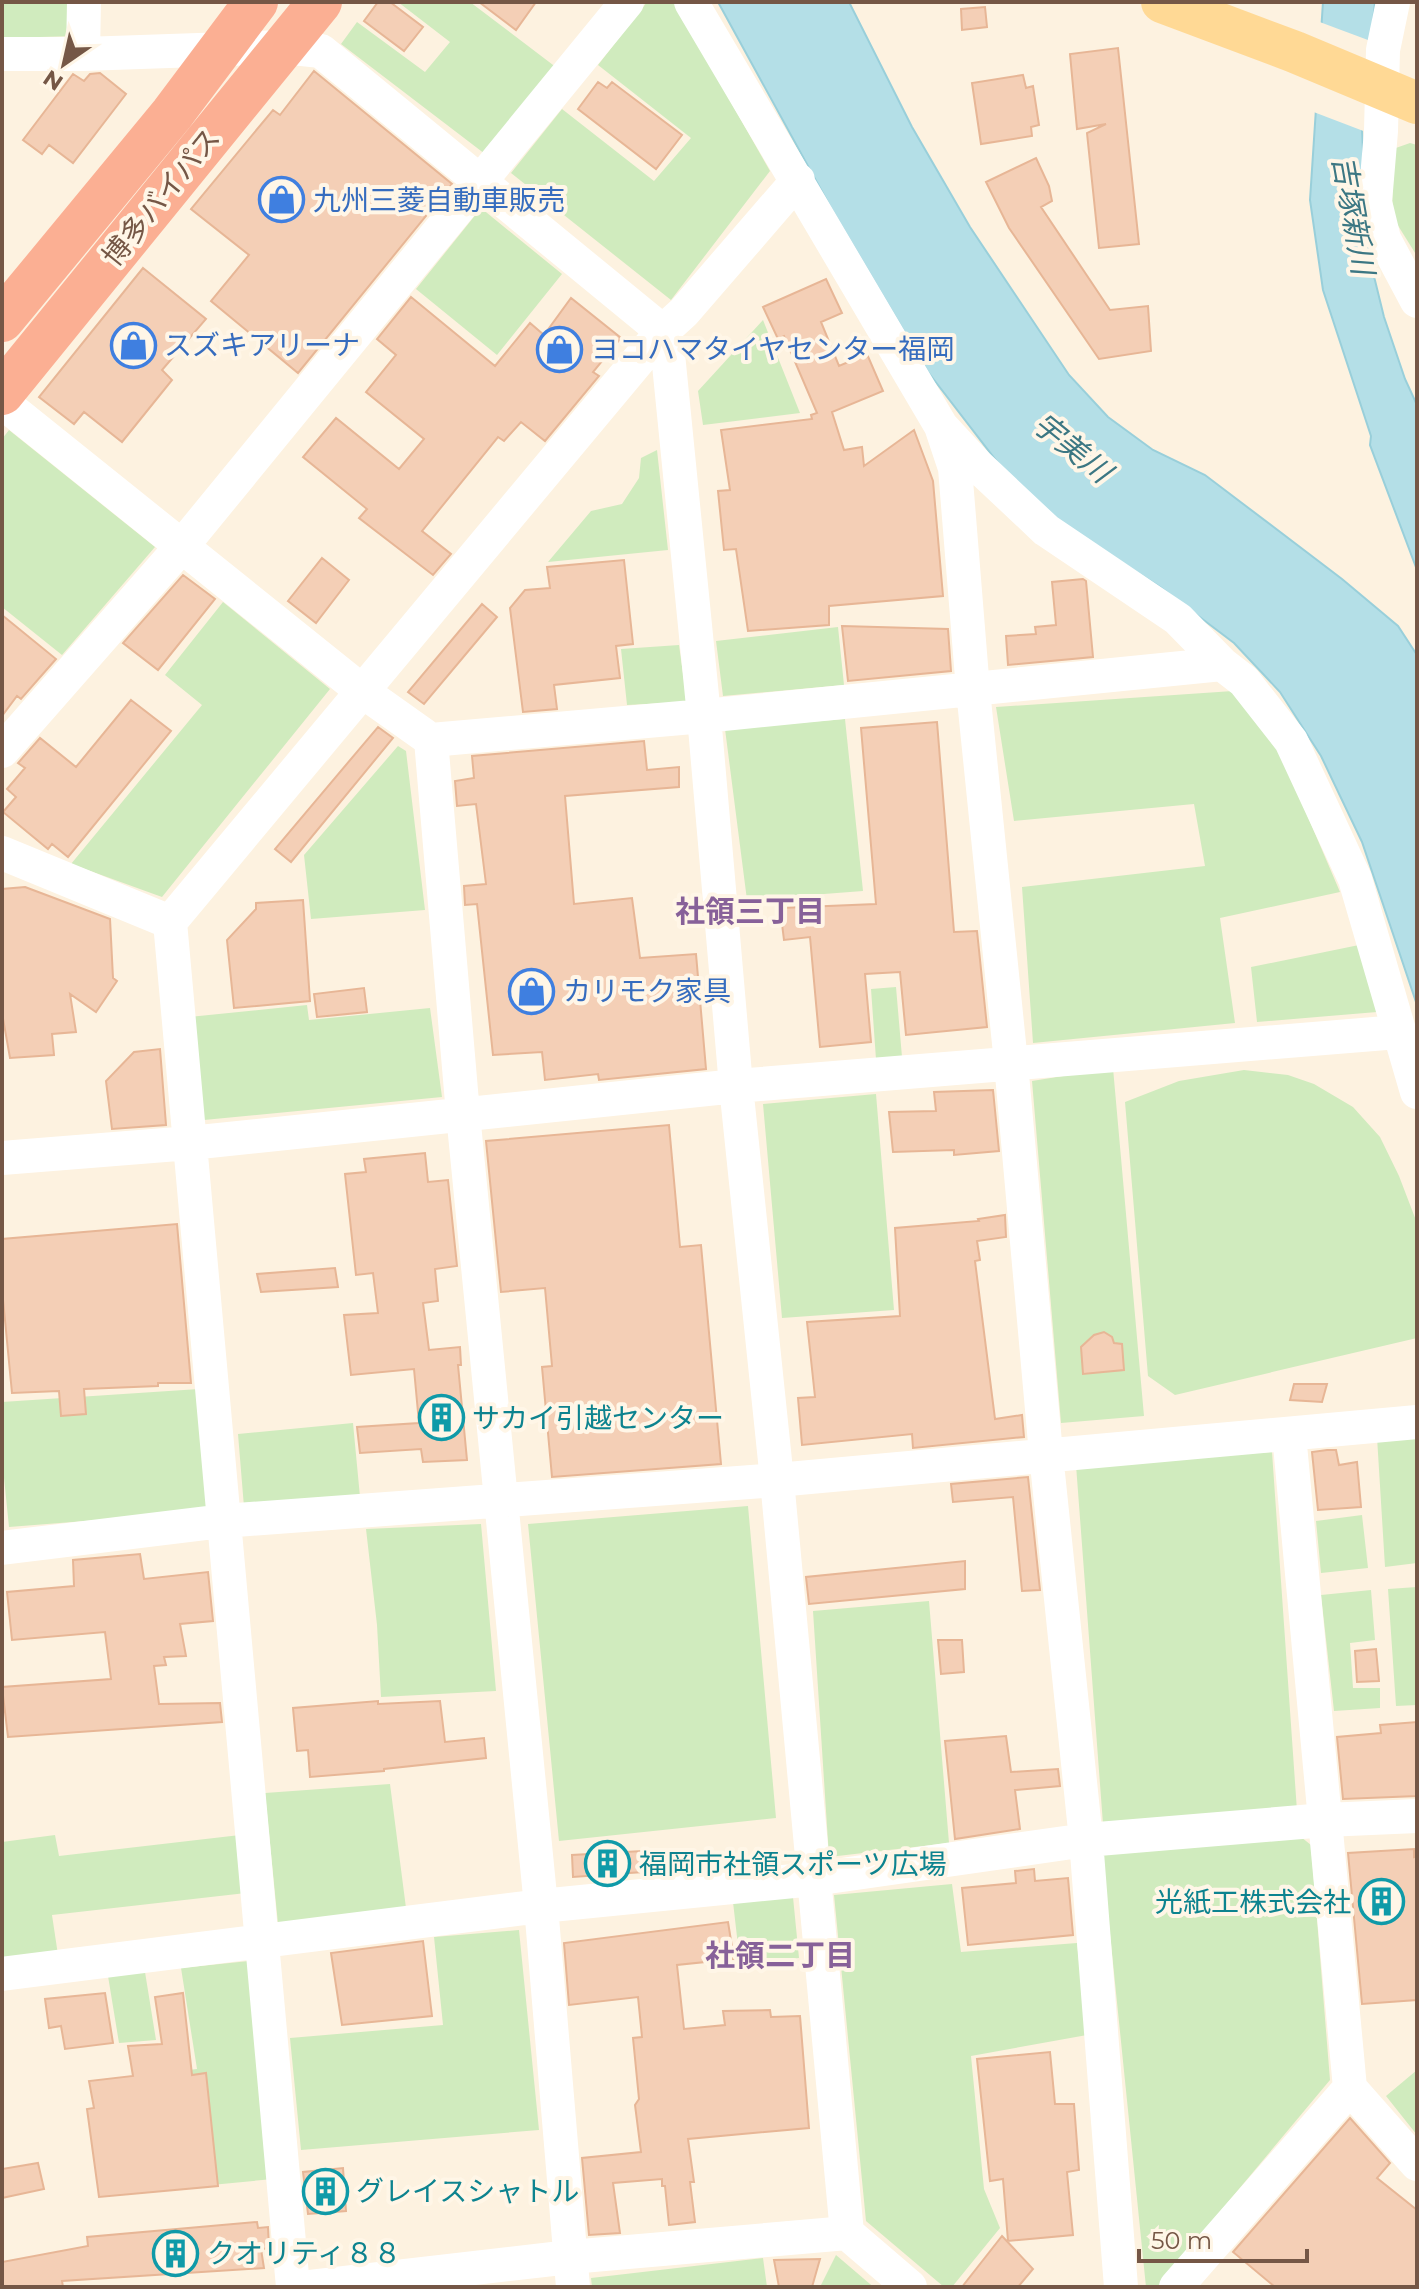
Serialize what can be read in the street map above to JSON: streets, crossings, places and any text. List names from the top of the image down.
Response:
{
  "streets": {
    "highway": ["博多バイパス"]
  },
  "districts": ["社領三丁目", "社領二丁目"],
  "water": ["吉塚新川", "宇美川"],
  "places": {
    "shop": [
      "九州三菱自動車販売",
      "スズキアリーナ",
      "ヨコハマタイヤセンター福岡",
      "カリモク家具"
    ],
    "building": [
      "サカイ引越センター",
      "福岡市社領スポーツ広場",
      "光紙工株式会社",
      "グレイスシャトル",
      "クオリティ８８"
    ]
  },
  "scale_bar": "50 m",
  "north": "bottom left"
}
